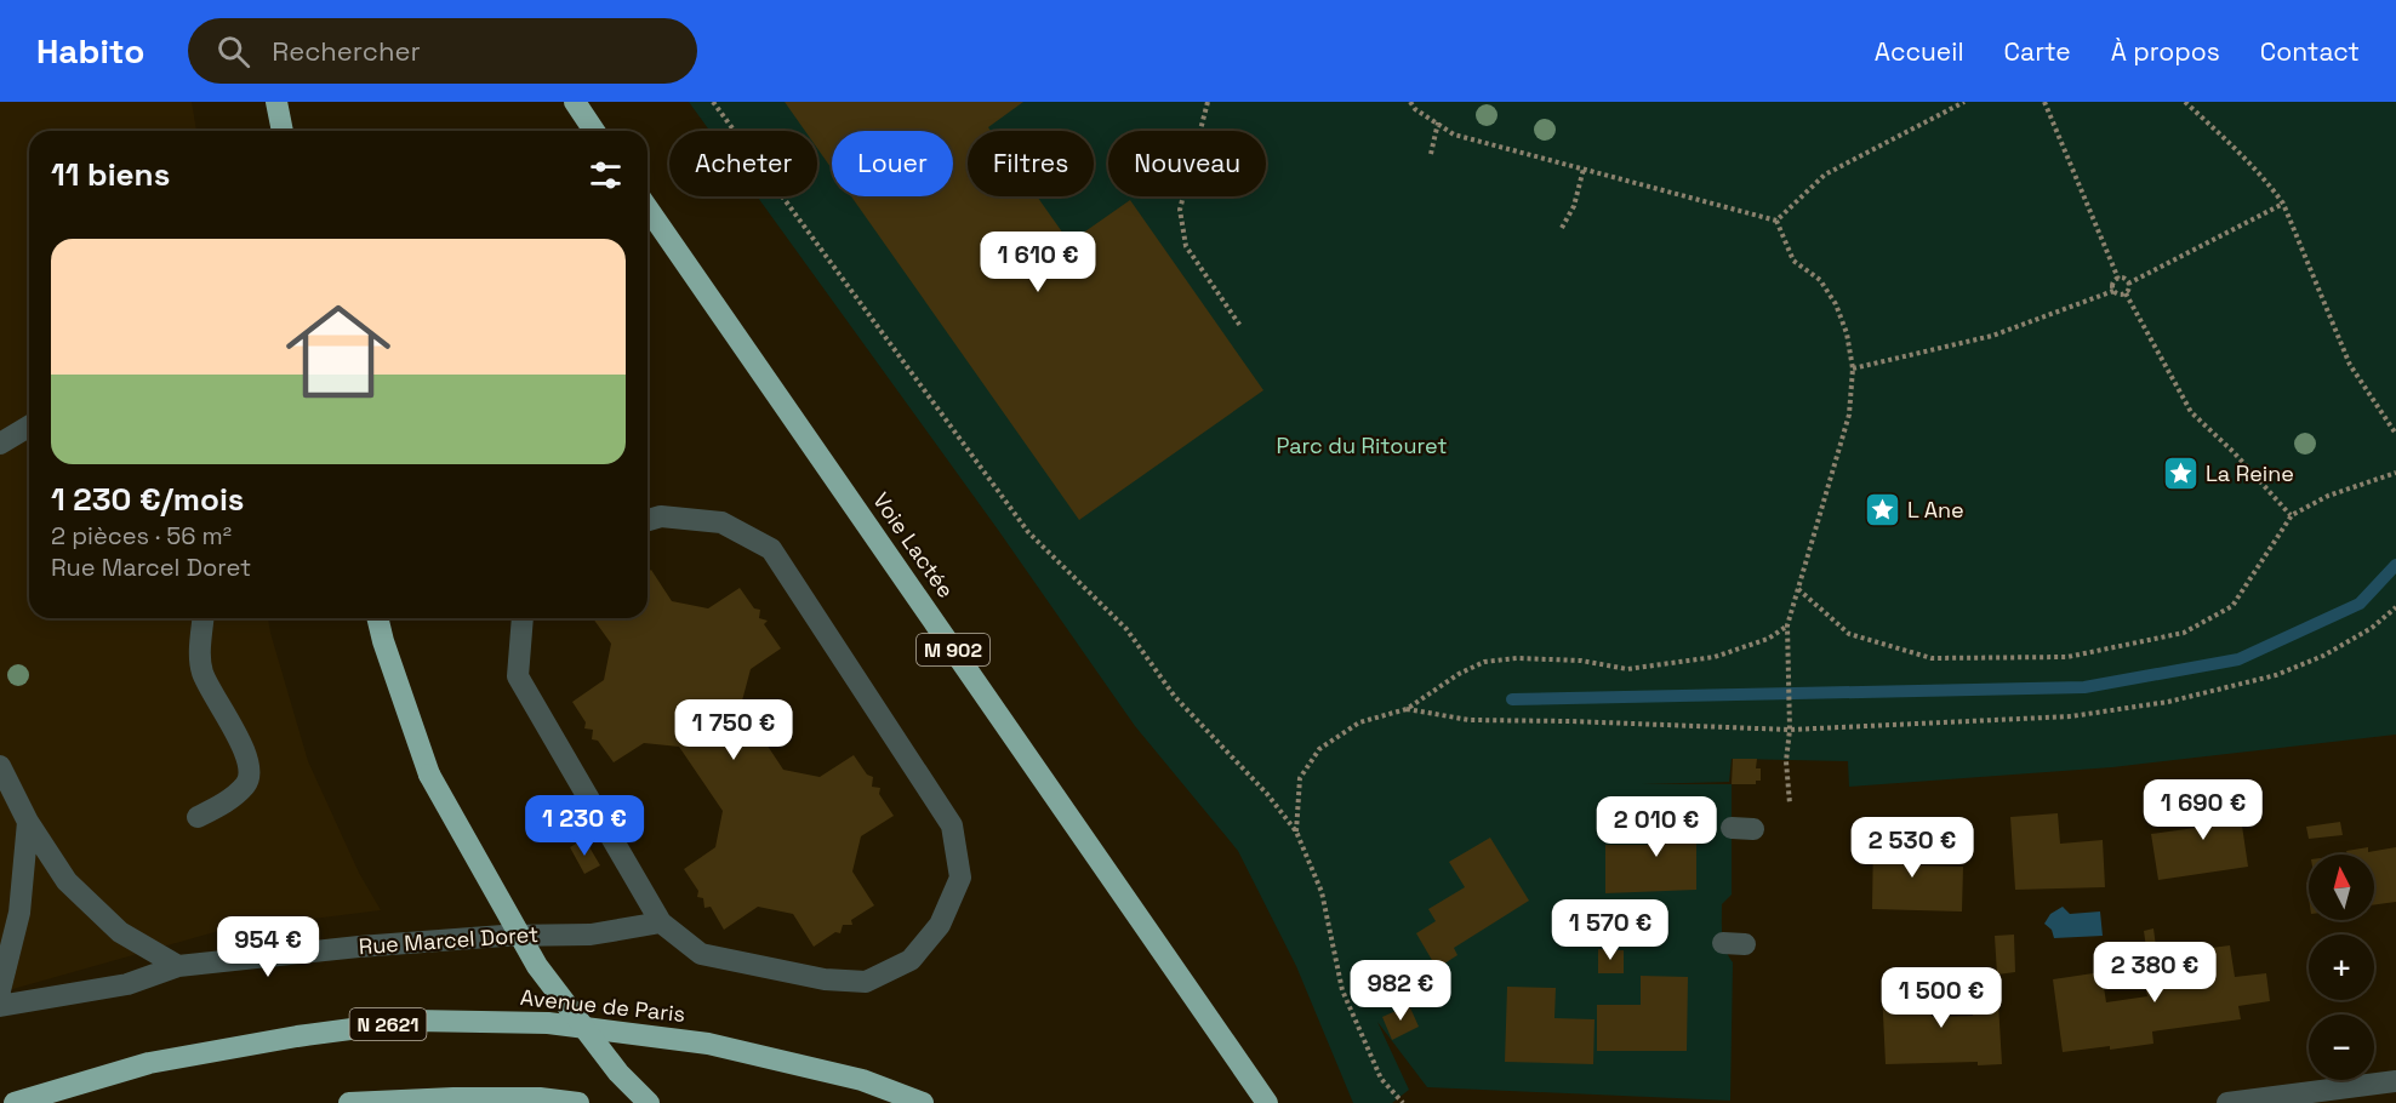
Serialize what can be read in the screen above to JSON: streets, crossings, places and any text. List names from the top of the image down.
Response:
{
  "streets": {
    "highway": [
      "Voie Lactée",
      "M 902",
      "Avenue de Paris",
      "N 2621"
    ],
    "street": ["Rue Marcel Doret"]
  },
  "parks": ["Parc du Ritouret"],
  "places": {
    "place": ["La Reine", "L Ane"]
  },
  "north": "top",
  "page": {
    "header": "Habito",
    "search": "Rechercher",
    "nav": [
      "Accueil",
      "Carte",
      "À propos",
      "Contact"
    ],
    "chip": [
      "Acheter",
      "Louer",
      "Filtres",
      "Nouveau"
    ],
    "heading": "11 biens",
    "list": [
      {
        "name": "1 230 €/mois",
        "note": "2 pièces · 56 m² · Rue Marcel Doret"
      }
    ],
    "price": [
      "1 610 €",
      "1 750 €",
      "1 690 €",
      "1 230 €",
      "2 010 €",
      "2 530 €",
      "1 570 €",
      "954 €",
      "2 380 €",
      "982 €",
      "1 500 €"
    ],
    "map_buttons": ["+", "−"]
  }
}
